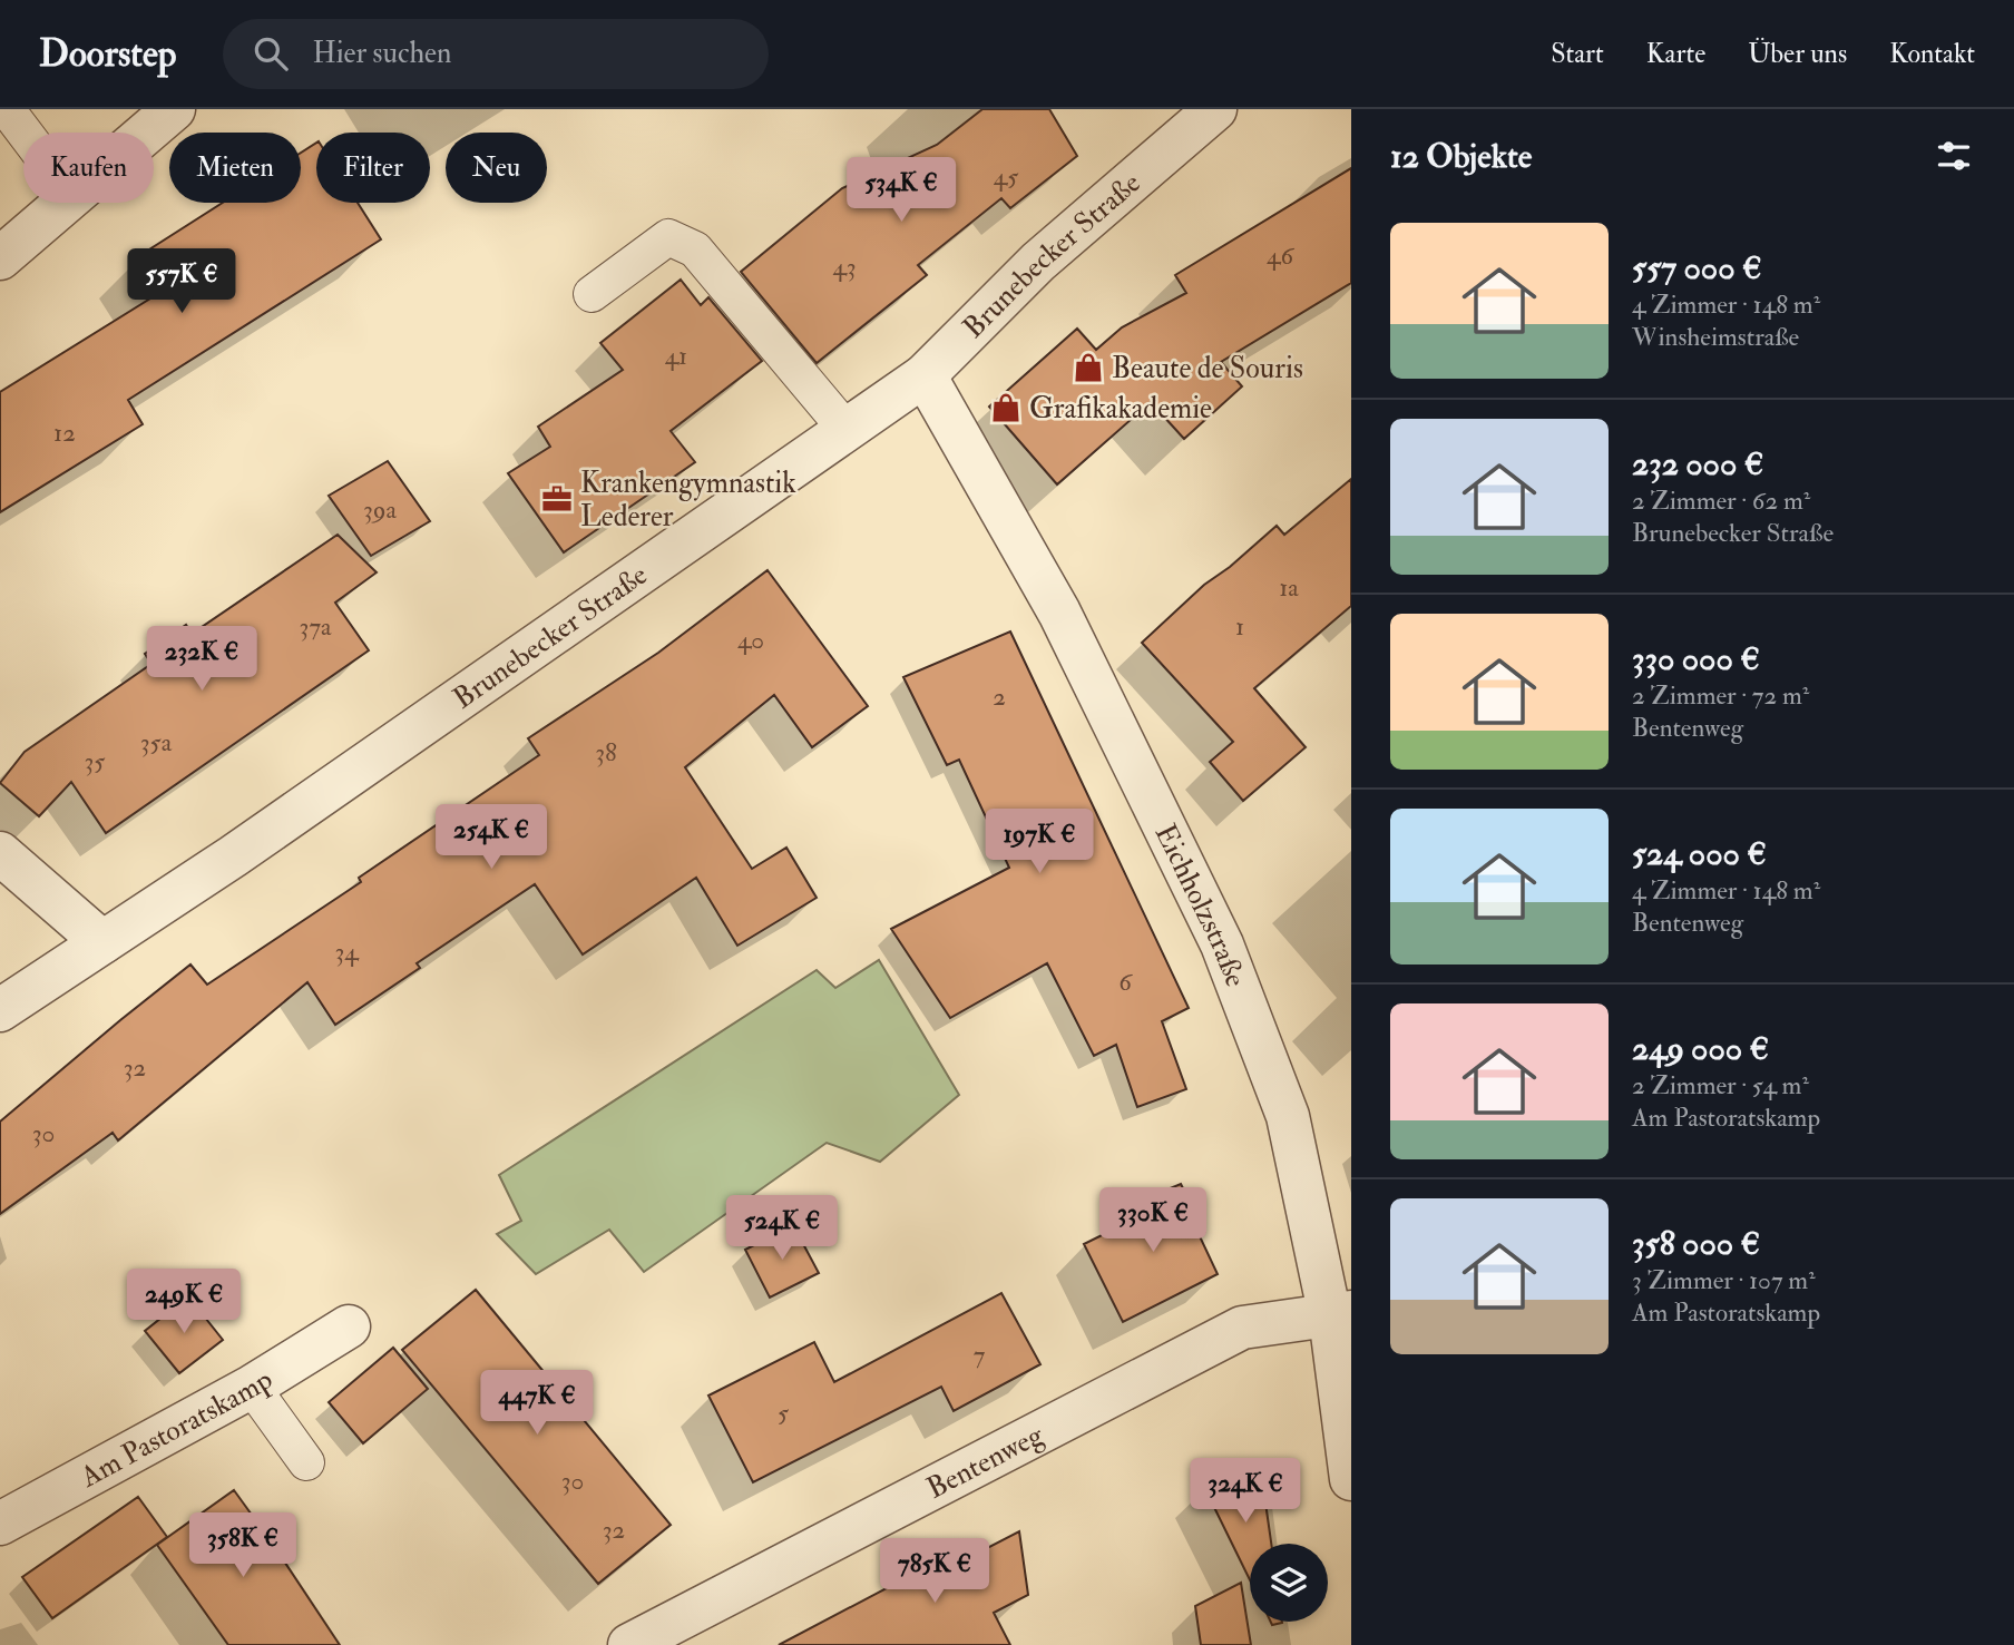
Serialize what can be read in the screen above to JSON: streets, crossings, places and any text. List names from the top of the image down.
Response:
{
  "streets": {
    "street": [
      "Brunebecker Straße",
      "Eichholzstraße",
      "Am Pastoratskamp",
      "Bentenweg"
    ]
  },
  "crossings": [
    ["Brunebecker Straße", "Eichholzstraße"],
    ["Eichholzstraße", "Bentenweg"]
  ],
  "places": {
    "shop": ["Beaute de Souris", "Grafikakademie"],
    "office": ["Krankengymnastik Lederer"]
  },
  "house_numbers": [
    "45",
    "46",
    "43",
    "41",
    "12",
    "39a",
    "1a",
    "37a",
    "1",
    "40",
    "2",
    "35a",
    "38",
    "35",
    "34",
    "6",
    "32",
    "30",
    "7",
    "5",
    "30",
    "32"
  ],
  "page": {
    "header": "Doorstep",
    "search": "Hier suchen",
    "nav": [
      "Start",
      "Karte",
      "Über uns",
      "Kontakt"
    ],
    "heading": "12 Objekte",
    "chip": [
      "Kaufen",
      "Mieten",
      "Filter",
      "Neu"
    ],
    "price": [
      "534K €",
      "557K €",
      "232K €",
      "254K €",
      "197K €",
      "330K €",
      "524K €",
      "249K €",
      "447K €",
      "324K €",
      "358K €",
      "785K €"
    ],
    "list": [
      {
        "name": "557 000 €",
        "note": "4 Zimmer · 148 m² · Winsheimstraße"
      },
      {
        "name": "232 000 €",
        "note": "2 Zimmer · 62 m² · Brunebecker Straße"
      },
      {
        "name": "330 000 €",
        "note": "2 Zimmer · 72 m² · Bentenweg"
      },
      {
        "name": "524 000 €",
        "note": "4 Zimmer · 148 m² · Bentenweg"
      },
      {
        "name": "249 000 €",
        "note": "2 Zimmer · 54 m² · Am Pastoratskamp"
      },
      {
        "name": "358 000 €",
        "note": "3 Zimmer · 107 m² · Am Pastoratskamp"
      }
    ]
  }
}
